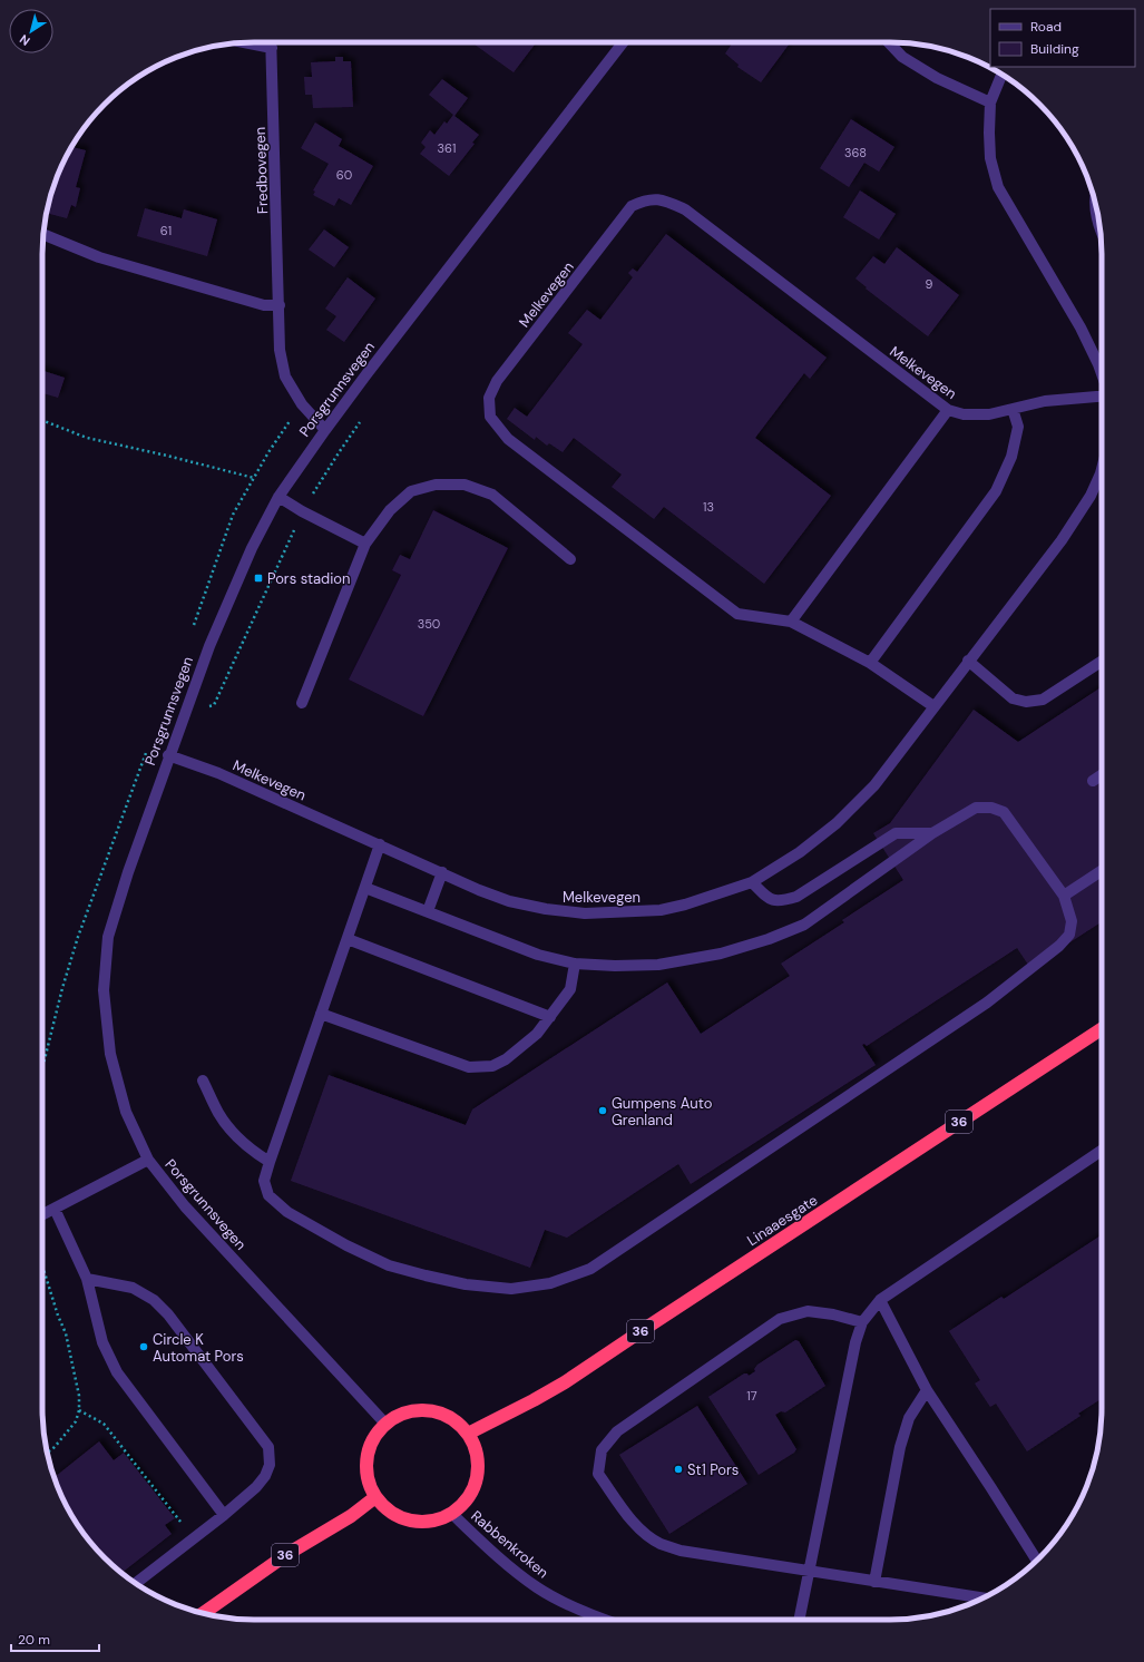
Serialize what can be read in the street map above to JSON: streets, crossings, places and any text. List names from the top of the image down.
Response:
{
  "streets": {
    "highway": ["36", "Linaaesgate"],
    "street": [
      "Fredbovegen",
      "Melkevegen",
      "Porsgrunnsvegen",
      "Rabbenkroken"
    ]
  },
  "crossings": [
    ["Fredbovegen", "Porsgrunnsvegen"],
    ["Melkevegen", "Porsgrunnsvegen"],
    ["Porsgrunnsvegen", "36"],
    ["Porsgrunnsvegen", "Linaaesgate"],
    ["Porsgrunnsvegen", "Rabbenkroken"],
    ["36", "Linaaesgate"],
    ["36", "Rabbenkroken"],
    ["Linaaesgate", "Rabbenkroken"]
  ],
  "places": {
    "transit": ["Pors stadion"],
    "other": ["Gumpens Auto Grenland", "Circle K Automat Pors", "St1 Pors"]
  },
  "house_numbers": [
    "361",
    "368",
    "60",
    "61",
    "9",
    "13",
    "350",
    "17"
  ],
  "legend": ["Road", "Building"],
  "scale_bar": "20 m",
  "north": "bottom left"
}
